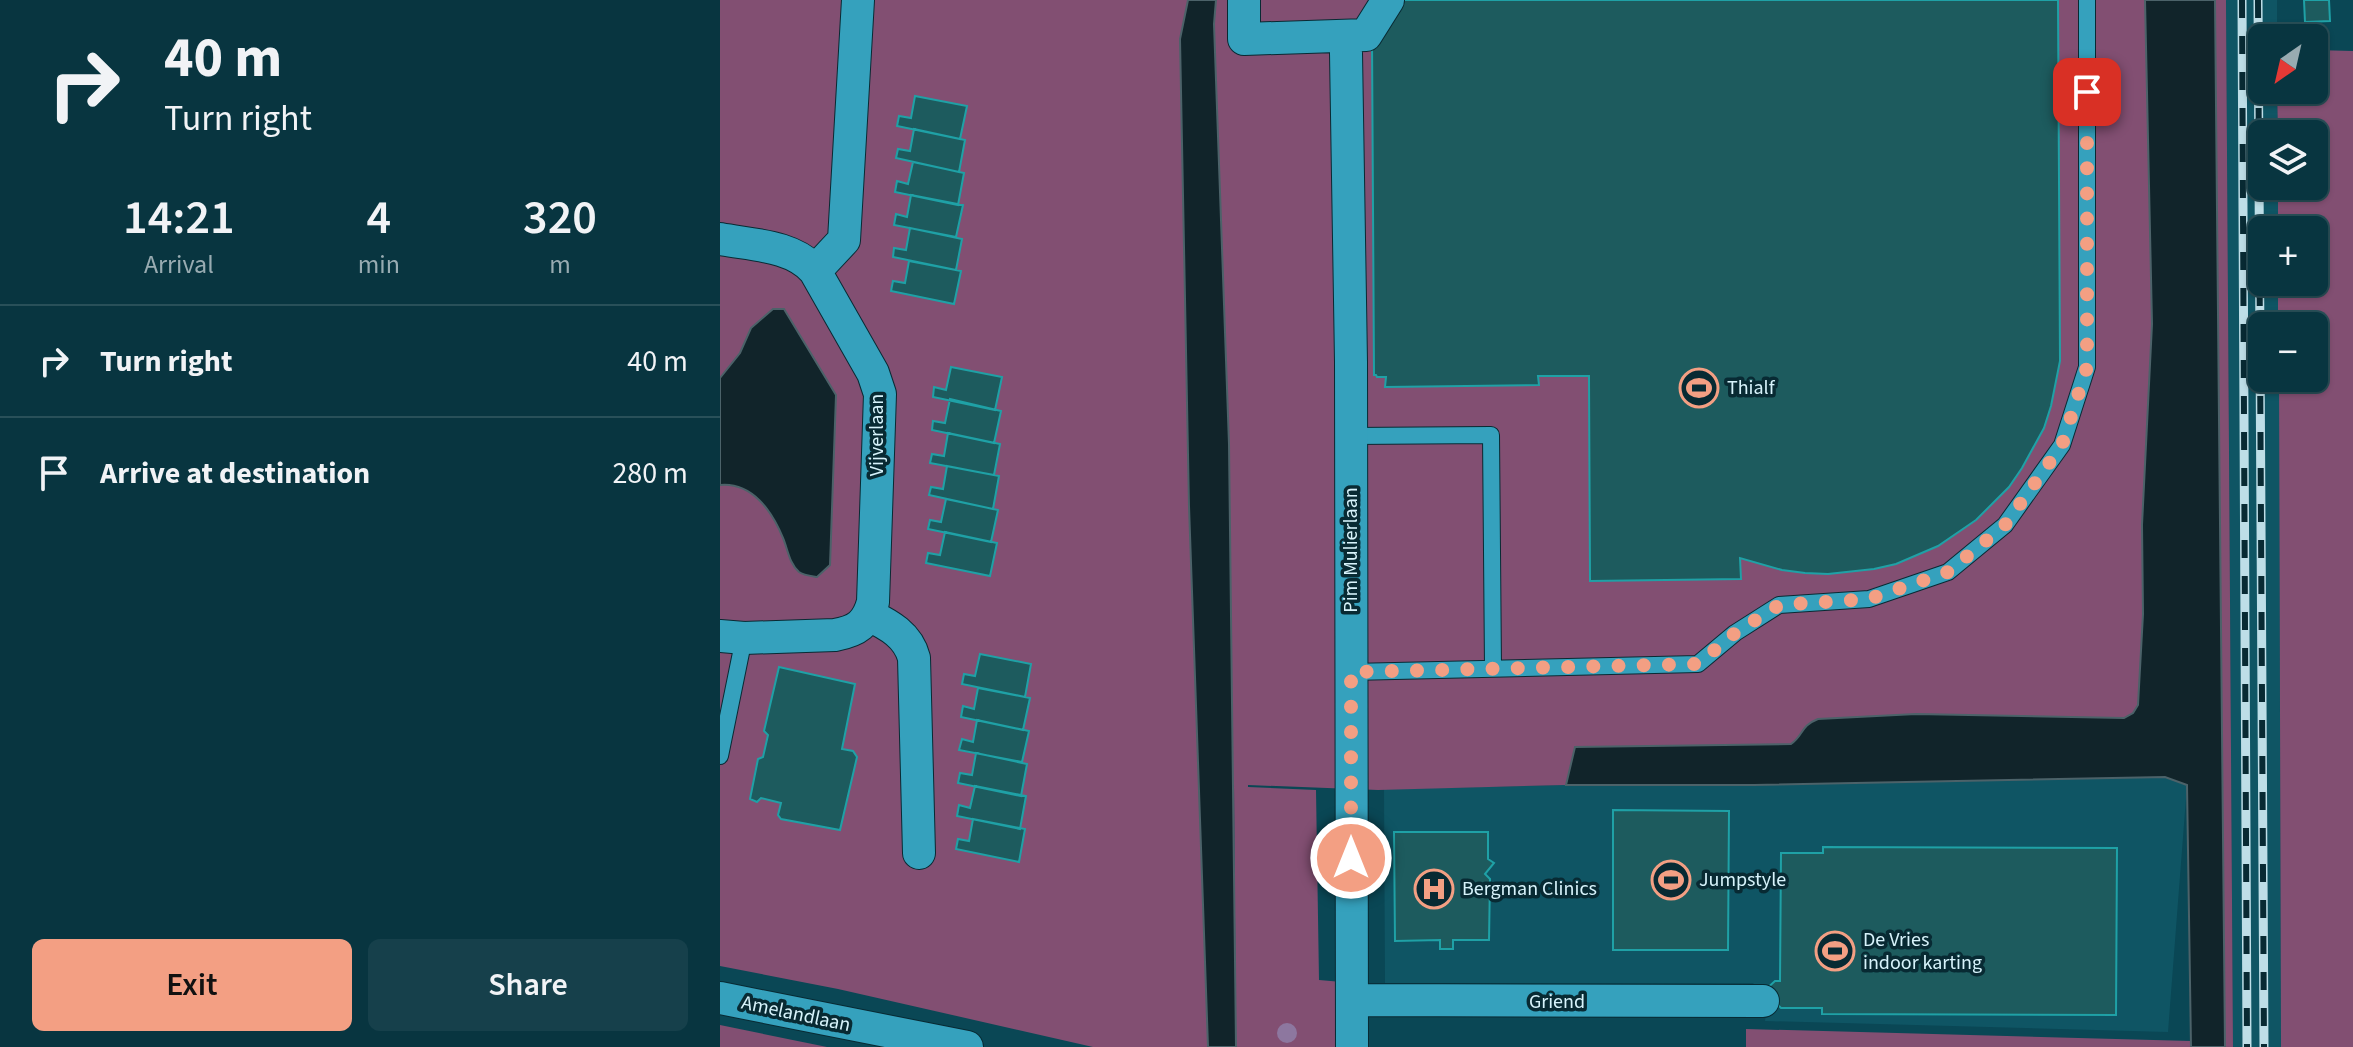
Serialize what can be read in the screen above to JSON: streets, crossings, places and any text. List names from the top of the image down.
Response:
{
  "streets": {
    "street": [
      "Vijverlaan",
      "Pim Mulierlaan",
      "Griend",
      "Amelandlaan"
    ]
  },
  "crossings": [
    ["Pim Mulierlaan", "Griend"]
  ],
  "places": {
    "sports": ["Thialf", "Jumpstyle", "De Vries indoor karting"],
    "hospital": ["Bergman Clinics"]
  },
  "north": "bottom left",
  "page": {
    "turn": ["40 m", "Turn right"],
    "map_buttons": ["+", "−"],
    "eta": [
      "14:21",
      "Arrival",
      "4",
      "min",
      "320",
      "m"
    ],
    "list": [
      {
        "name": "Turn right",
        "value": "40 m"
      },
      {
        "name": "Arrive at destination",
        "value": "280 m"
      }
    ],
    "buttons": ["Exit", "Share"]
  }
}
